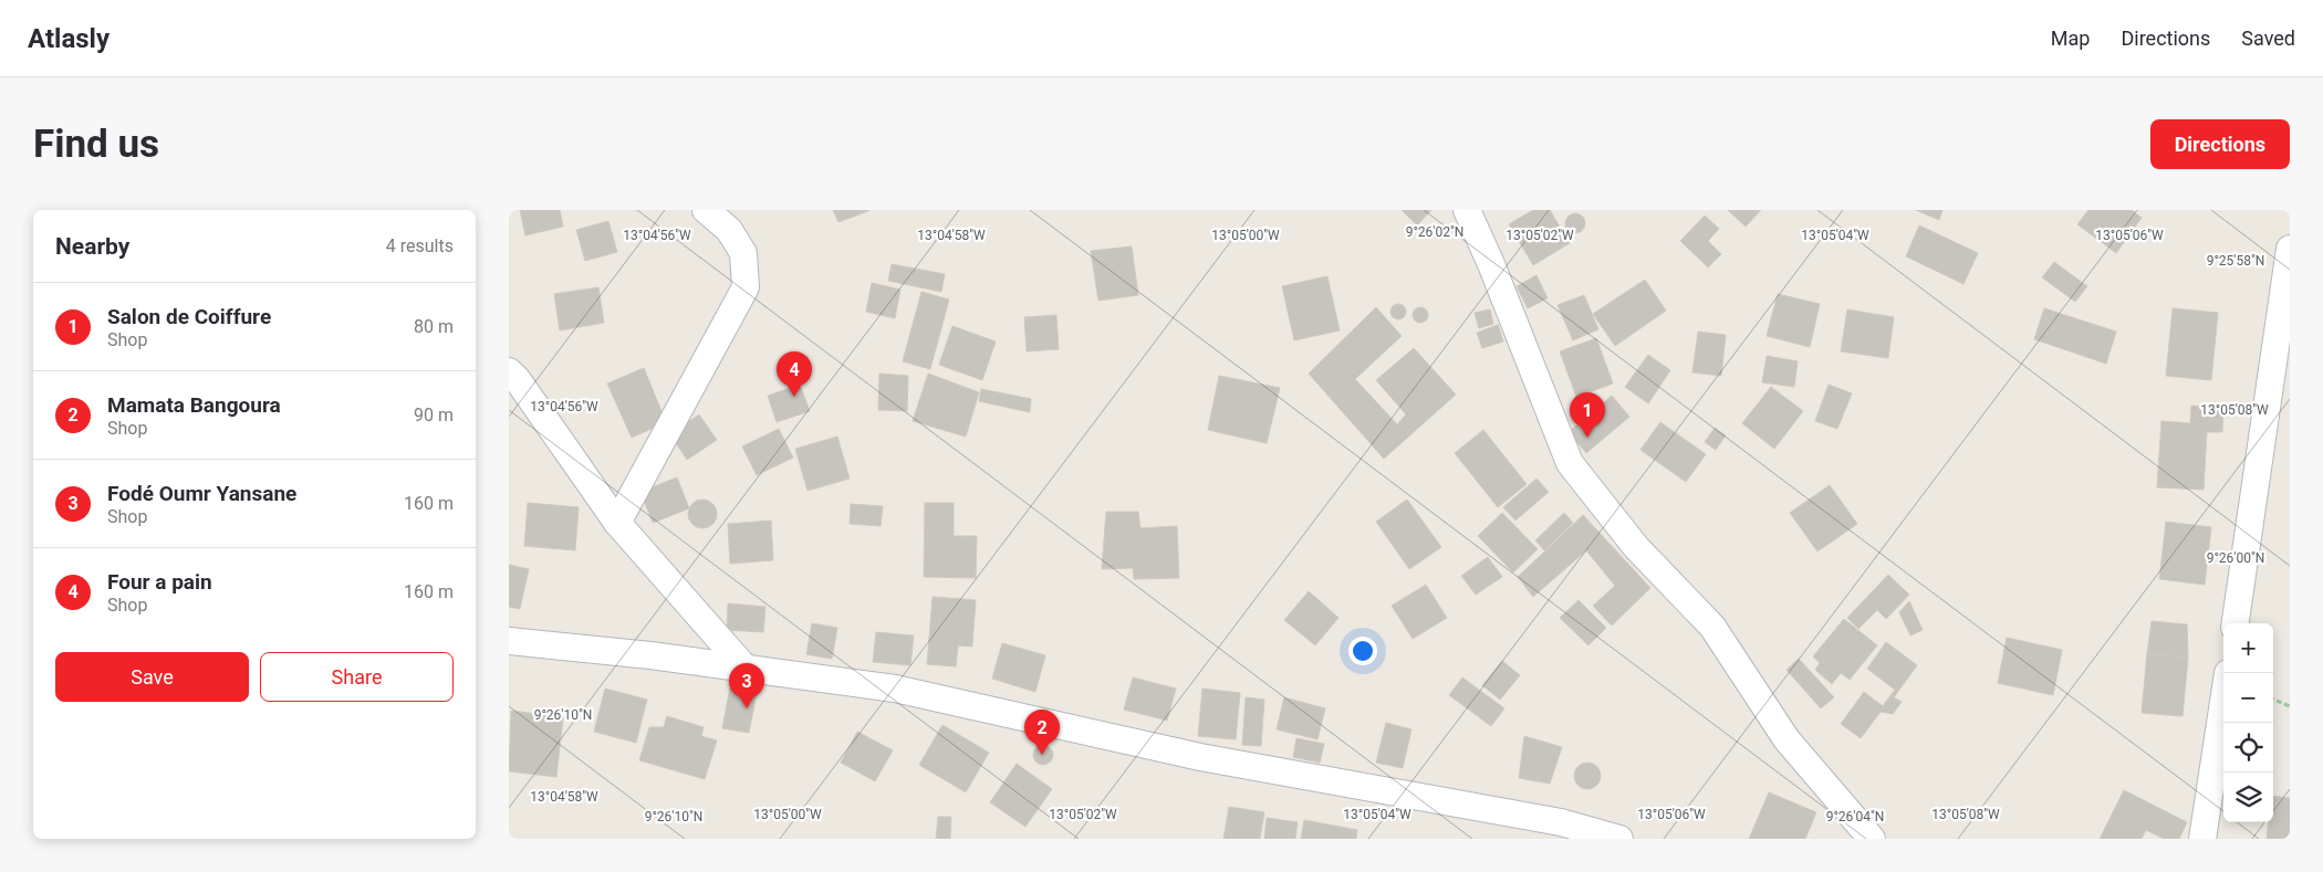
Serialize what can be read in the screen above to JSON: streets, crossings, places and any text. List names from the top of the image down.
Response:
{
  "page": {
    "header": "Atlasly",
    "nav": ["Map", "Directions", "Saved"],
    "buttons": [
      "Directions",
      ["Save", "Share"]
    ],
    "title": "Find us",
    "heading": ["Nearby", "4 results"],
    "list": [
      {
        "mark": "1",
        "name": "Salon de Coiffure",
        "note": "Shop",
        "value": "80 m"
      },
      {
        "mark": "2",
        "name": "Mamata Bangoura",
        "note": "Shop",
        "value": "90 m"
      },
      {
        "mark": "3",
        "name": "Fodé Oumr Yansane",
        "note": "Shop",
        "value": "160 m"
      },
      {
        "mark": "4",
        "name": "Four a pain",
        "note": "Shop",
        "value": "160 m"
      }
    ],
    "pins": [
      "4",
      "1",
      "3",
      "2"
    ],
    "map_buttons": ["+", "−"]
  },
  "coordinates": [
    "9°26'02\"N",
    "13°04'56\"W",
    "13°04'58\"W",
    "13°05'00\"W",
    "13°05'02\"W",
    "13°05'04\"W",
    "13°05'06\"W",
    "9°25'58\"N",
    "13°05'08\"W",
    "9°26'00\"N",
    "9°26'10\"N",
    "9°26'04\"N"
  ]
}
